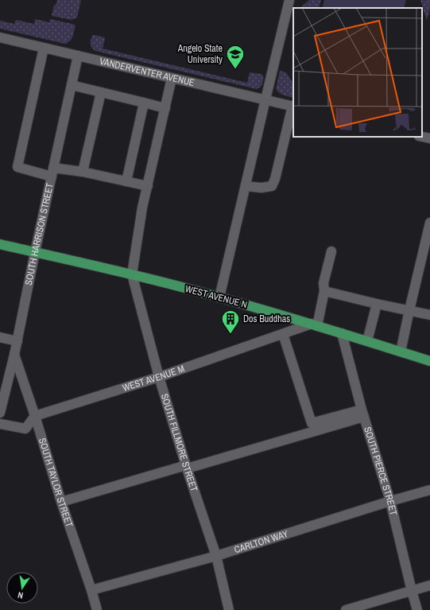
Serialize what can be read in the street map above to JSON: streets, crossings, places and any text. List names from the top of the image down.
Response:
{
  "streets": {
    "main road": ["WEST AVENUE N"],
    "street": [
      "VANDERVENTER AVENUE",
      "SOUTH HARRISON STREET",
      "WEST AVENUE M",
      "SOUTH FILLMORE STREET",
      "SOUTH PIERCE STREET",
      "SOUTH TAYLOR STREET",
      "CARLTON WAY"
    ]
  },
  "crossings": [
    ["VANDERVENTER AVENUE", "SOUTH HARRISON STREET"],
    ["SOUTH HARRISON STREET", "WEST AVENUE N"],
    ["SOUTH HARRISON STREET", "SOUTH TAYLOR STREET"],
    ["WEST AVENUE N", "WEST AVENUE M"],
    ["WEST AVENUE N", "SOUTH FILLMORE STREET"],
    ["WEST AVENUE N", "SOUTH PIERCE STREET"],
    ["WEST AVENUE M", "SOUTH FILLMORE STREET"],
    ["WEST AVENUE M", "SOUTH TAYLOR STREET"],
    ["SOUTH FILLMORE STREET", "CARLTON WAY"],
    ["SOUTH PIERCE STREET", "CARLTON WAY"],
    ["SOUTH TAYLOR STREET", "CARLTON WAY"]
  ],
  "places": {
    "school or university": ["Angelo State University"],
    "building": ["Dos Buddhas"]
  },
  "north": "bottom"
}
